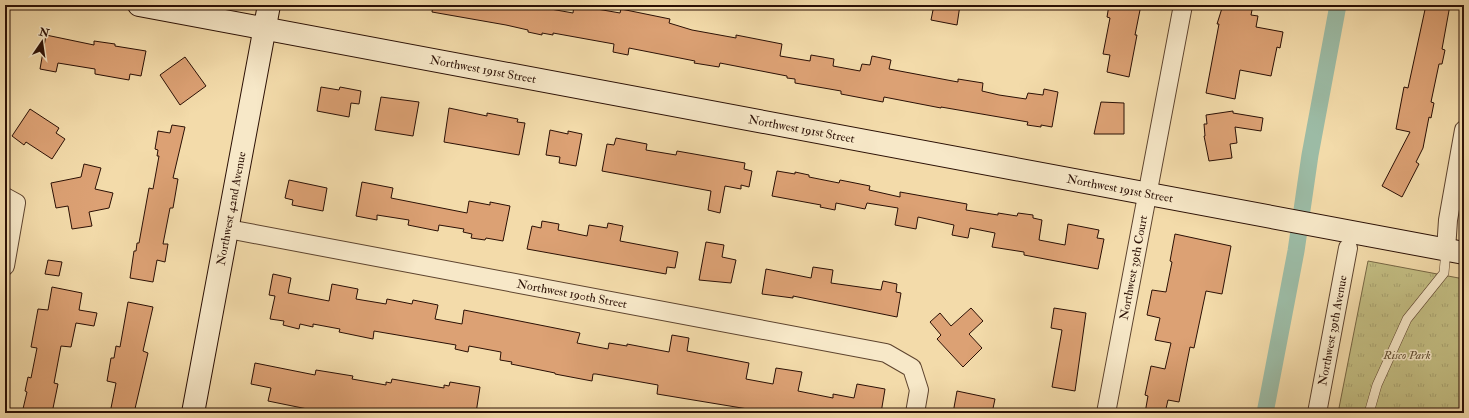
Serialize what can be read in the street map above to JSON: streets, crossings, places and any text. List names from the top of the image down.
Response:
{
  "streets": {
    "street": [
      "Northwest 191st Street",
      "Northwest 42nd Avenue",
      "Northwest 39th Court",
      "Northwest 190th Street",
      "Northwest 39th Avenue"
    ]
  },
  "crossings": [
    ["Northwest 191st Street", "Northwest 42nd Avenue"],
    ["Northwest 191st Street", "Northwest 39th Court"],
    ["Northwest 42nd Avenue", "Northwest 190th Street"]
  ],
  "parks": ["Risco Park"],
  "north": "top"
}
